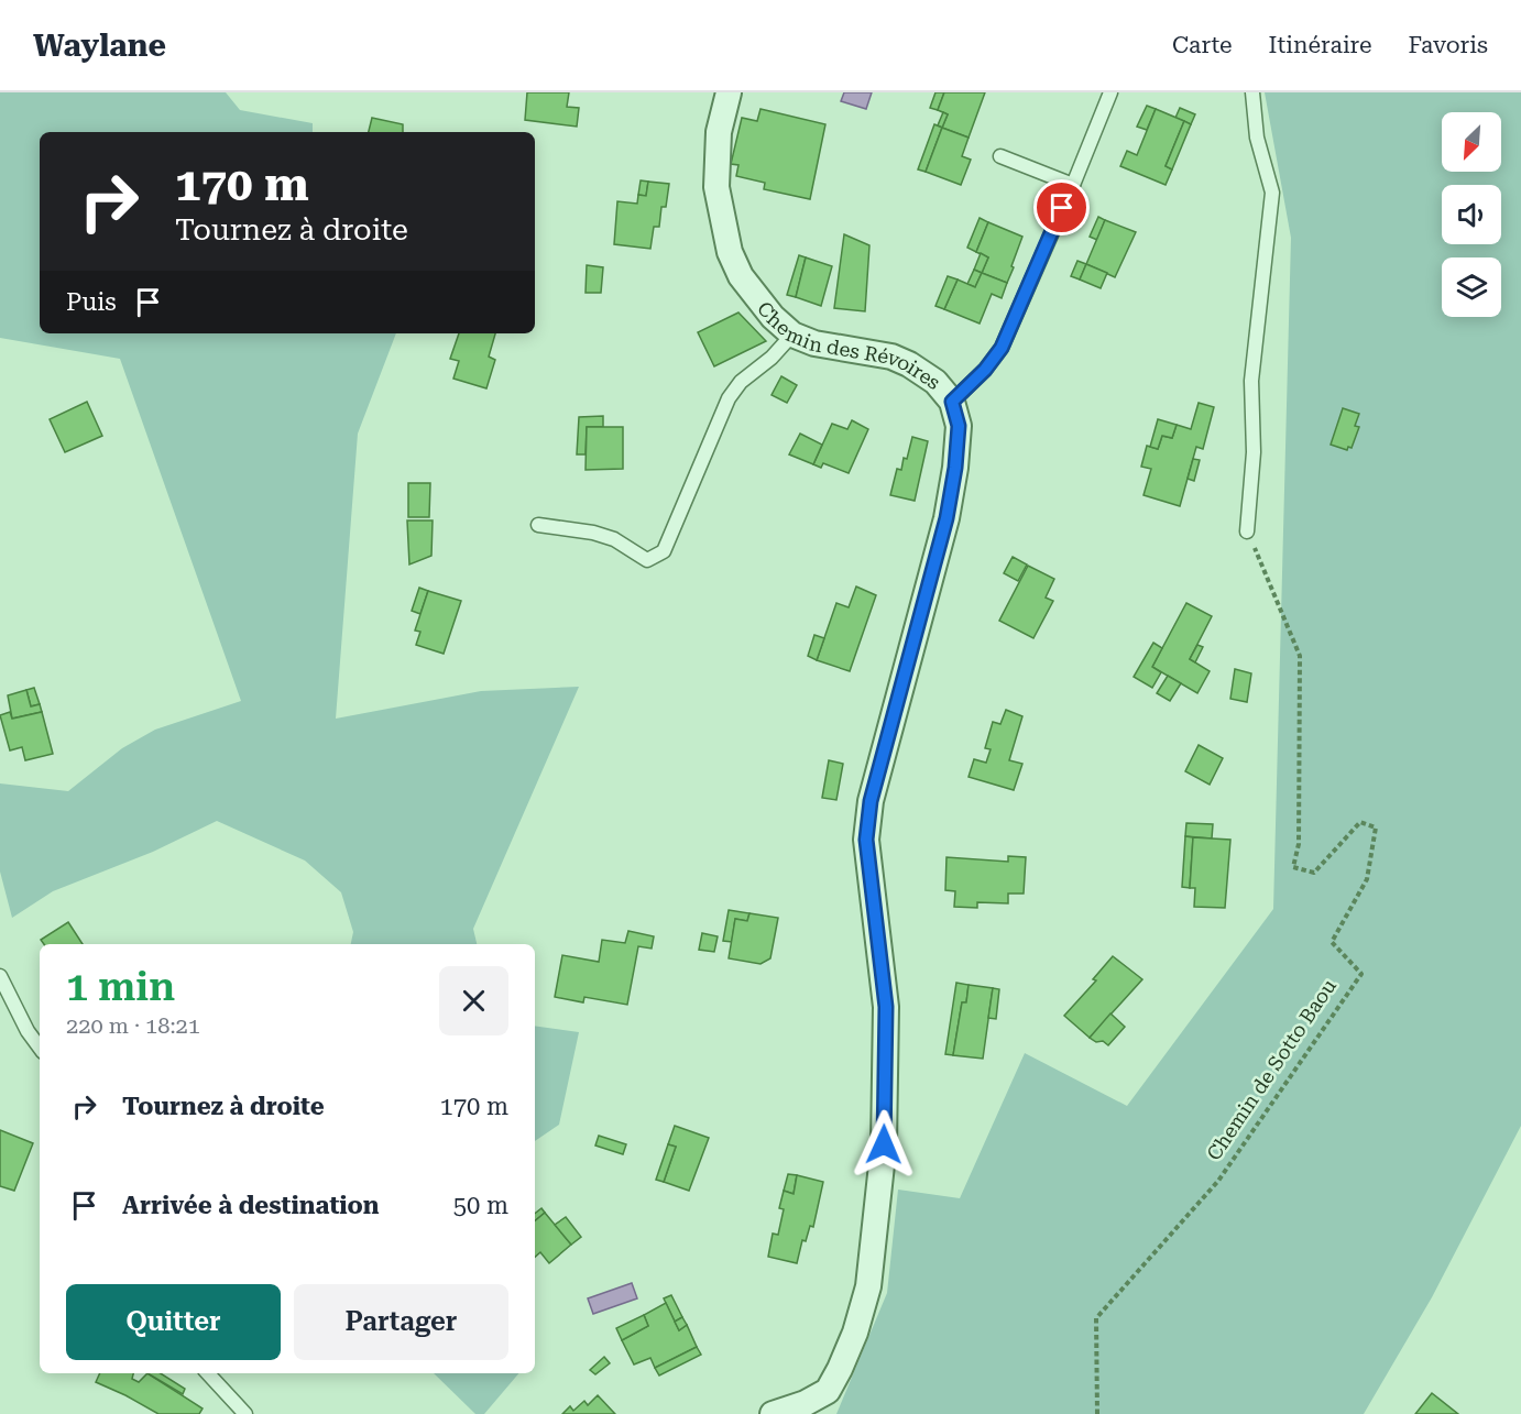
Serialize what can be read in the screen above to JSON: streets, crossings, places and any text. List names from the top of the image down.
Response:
{
  "streets": {
    "street": ["Chemin des Révoires"],
    "path": ["Chemin de Sotto Baou"]
  },
  "north": "bottom left",
  "page": {
    "header": "Waylane",
    "nav": ["Carte", "Itinéraire", "Favoris"],
    "turn": ["170 m", "Tournez à droite"],
    "then": "Puis",
    "heading": ["1 min", "220 m · 18:21"],
    "list": [
      {
        "name": "Tournez à droite",
        "value": "170 m"
      },
      {
        "name": "Arrivée à destination",
        "value": "50 m"
      }
    ],
    "buttons": ["Quitter", "Partager"]
  }
}
